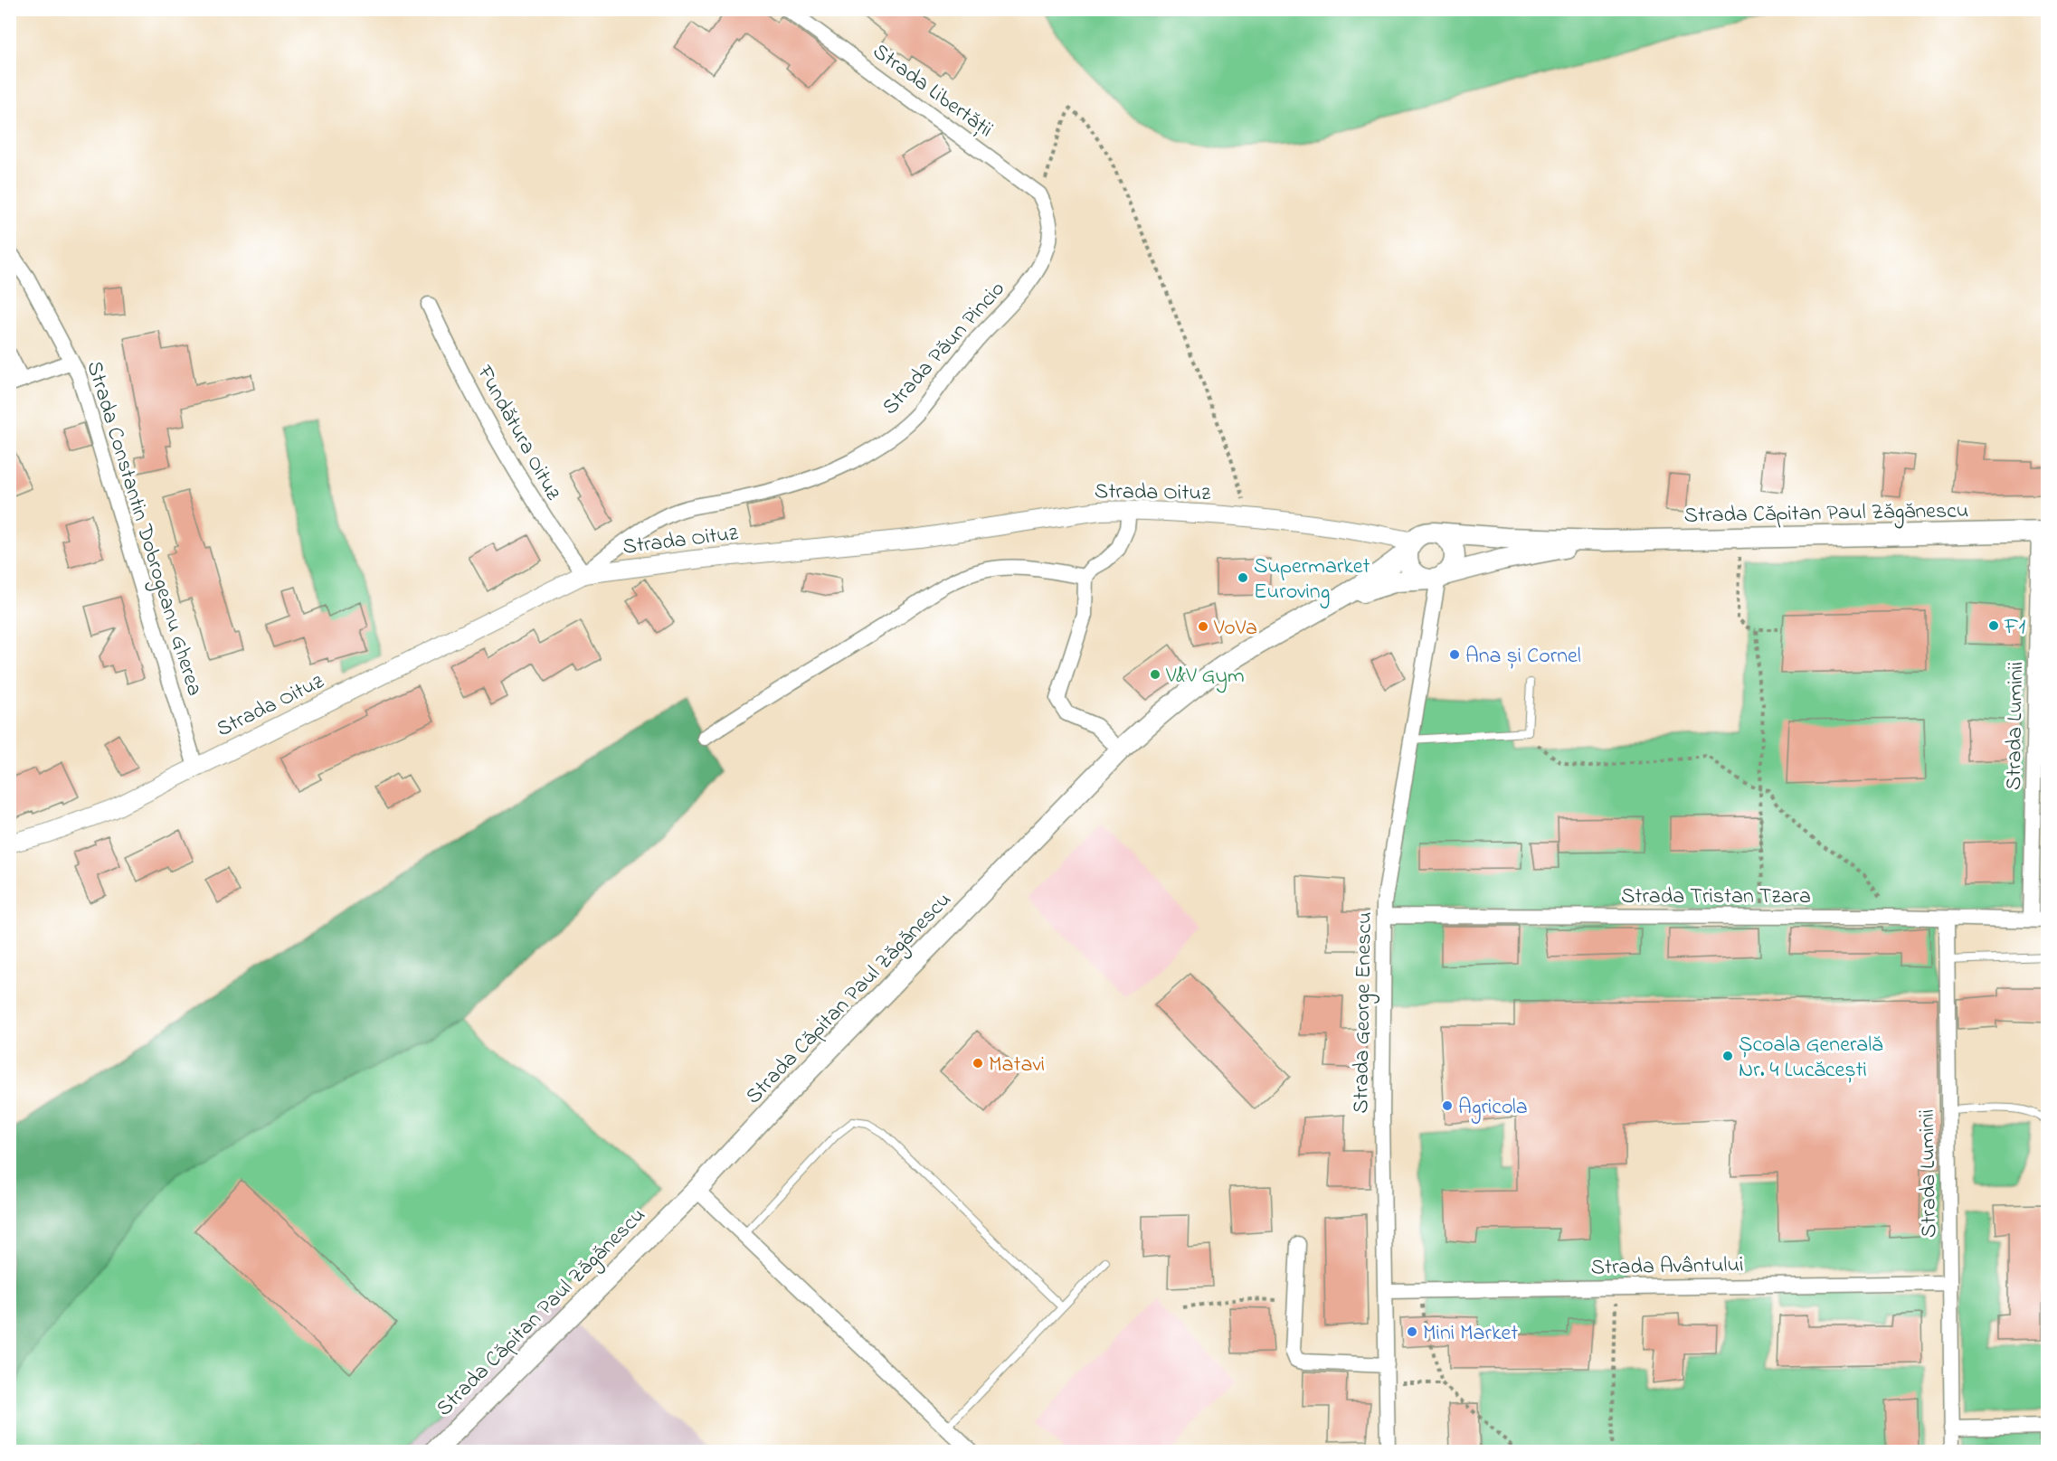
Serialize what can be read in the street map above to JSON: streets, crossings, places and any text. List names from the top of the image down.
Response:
{
  "streets": {
    "main road": ["Strada Căpitan Paul Zăgănescu"],
    "street": [
      "Strada Libertății",
      "Strada Păun Pincio",
      "Fundătura Oituz",
      "Strada Oituz",
      "Strada Constantin Dobrogeanu Gherea",
      "Strada Luminii",
      "Strada Tristan Tzara",
      "Strada George Enescu",
      "Strada Avântului"
    ]
  },
  "crossings": [
    ["Strada Libertății", "Strada Păun Pincio"],
    ["Strada Păun Pincio", "Fundătura Oituz"],
    ["Strada Păun Pincio", "Strada Oituz"],
    ["Fundătura Oituz", "Strada Oituz"],
    ["Strada Oituz", "Strada Căpitan Paul Zăgănescu"],
    ["Strada Oituz", "Strada Constantin Dobrogeanu Gherea"],
    ["Strada Oituz", "Strada George Enescu"],
    ["Strada Căpitan Paul Zăgănescu", "Strada Luminii"],
    ["Strada Căpitan Paul Zăgănescu", "Strada George Enescu"],
    ["Strada Luminii", "Strada Tristan Tzara"],
    ["Strada Luminii", "Strada Avântului"],
    ["Strada Tristan Tzara", "Strada George Enescu"],
    ["Strada George Enescu", "Strada Avântului"]
  ],
  "places": [
    "Supermarket Euroving",
    "F1",
    "VoVa",
    "Ana și Cornel",
    "V&V Gym",
    "Școala Generală Nr. 4 Lucăcești",
    "Matavi",
    "Agricola",
    "Mini Market"
  ]
}
